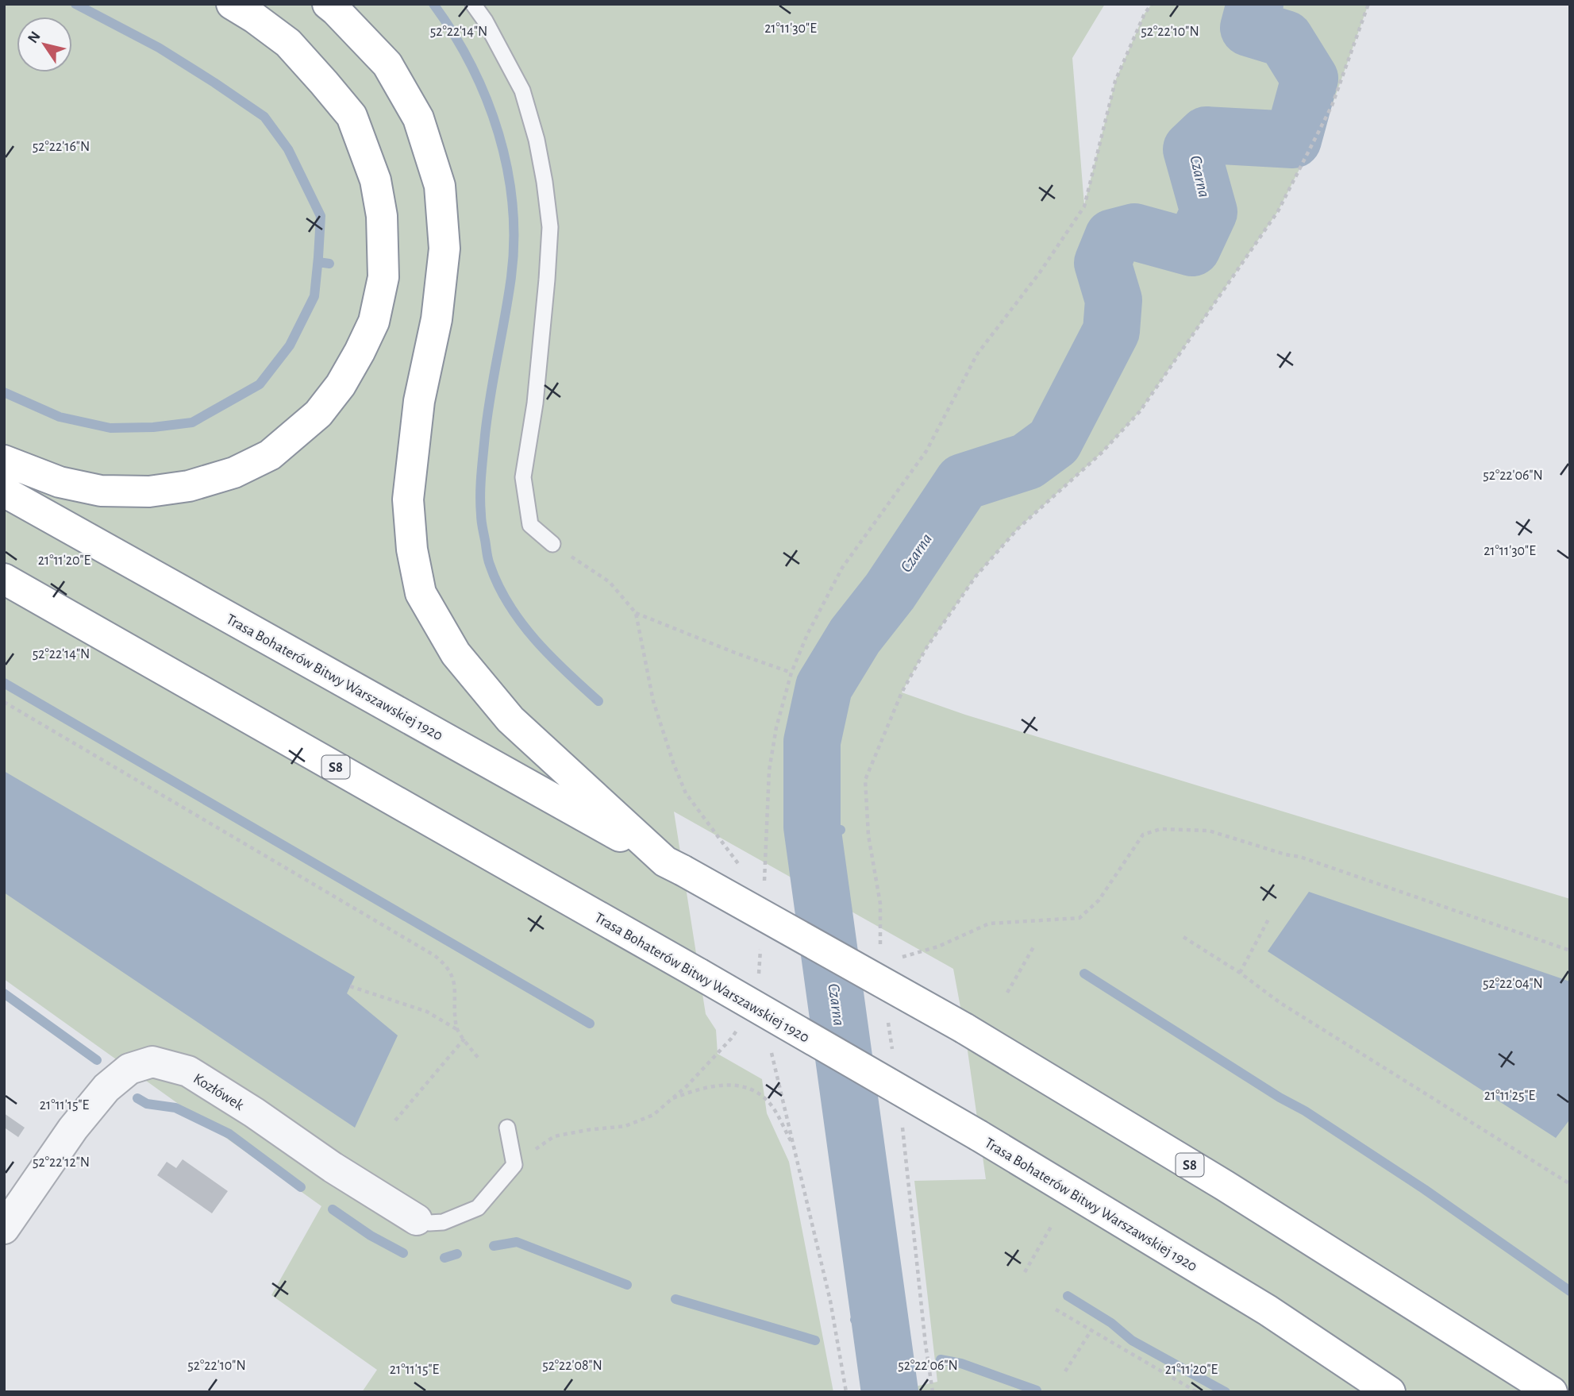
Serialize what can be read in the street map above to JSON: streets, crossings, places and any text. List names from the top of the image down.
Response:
{
  "streets": {
    "highway": ["Trasa Bohaterów Bitwy Warszawskiej 1920", "S8"],
    "street": ["Kozłówek"]
  },
  "water": ["Czarna"],
  "north": "top left",
  "coordinates": [
    "21°11'30\"E",
    "52°22'14\"N",
    "52°22'10\"N",
    "52°22'16\"N",
    "52°22'06\"N",
    "21°11'20\"E",
    "52°22'04\"N",
    "21°11'25\"E",
    "21°11'15\"E",
    "52°22'12\"N",
    "52°22'08\"N"
  ]
}
